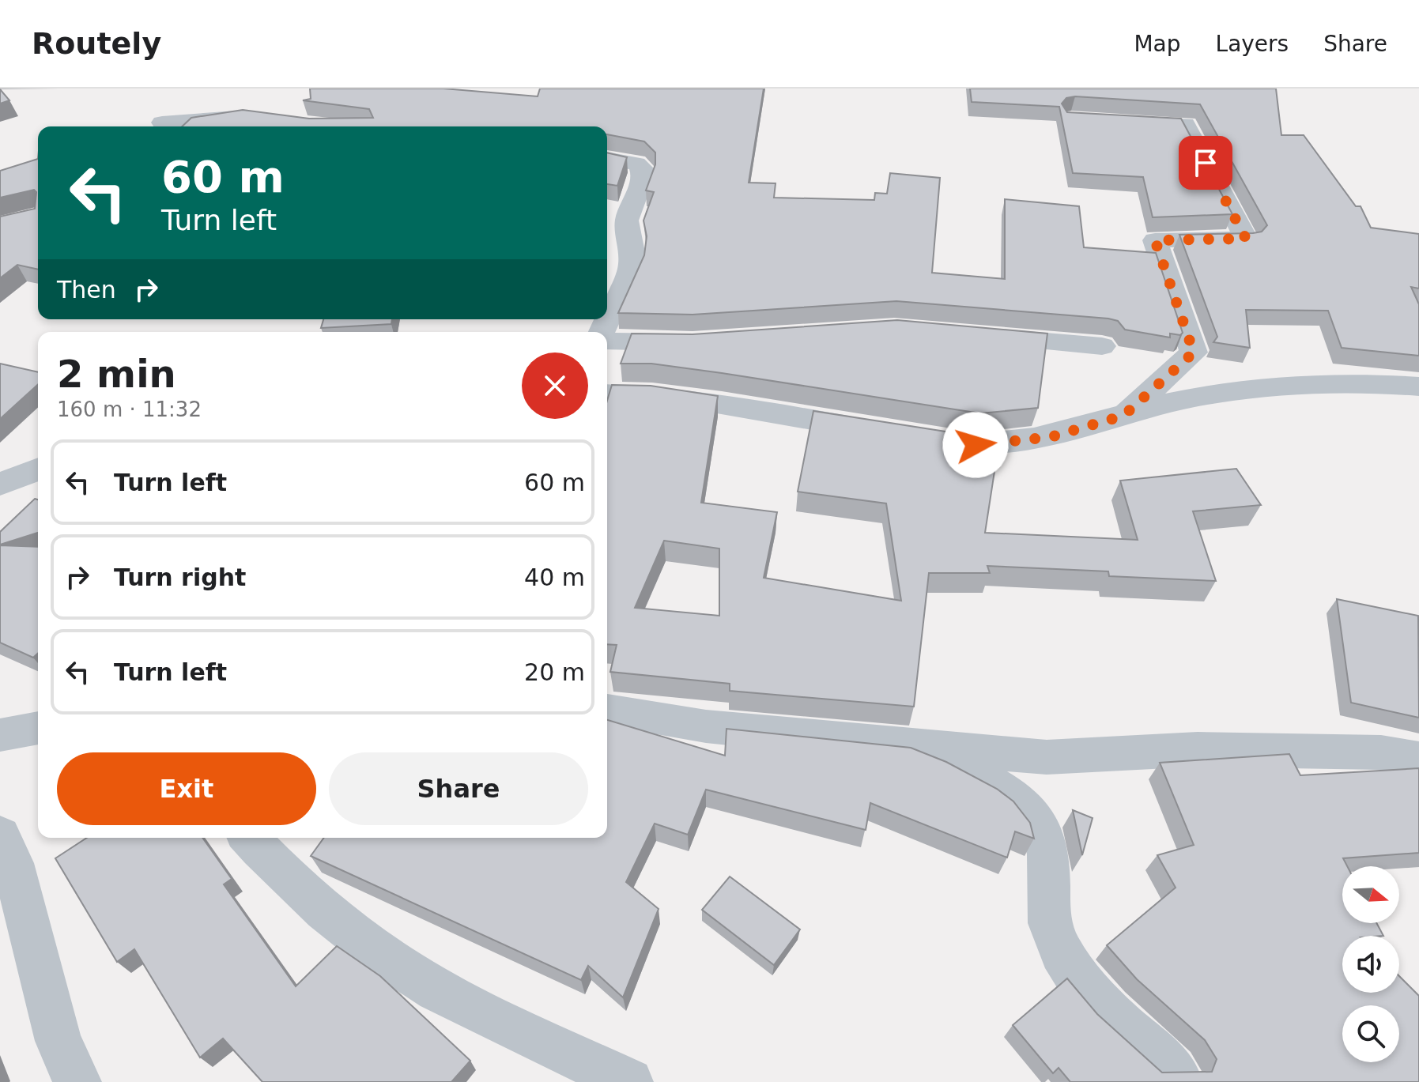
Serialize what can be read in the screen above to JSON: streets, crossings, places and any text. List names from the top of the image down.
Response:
{
  "north": "right",
  "page": {
    "header": "Routely",
    "nav": ["Map", "Layers", "Share"],
    "turn": ["60 m", "Turn left"],
    "then": "Then",
    "heading": ["2 min", "160 m · 11:32"],
    "list": [
      {
        "name": "Turn left",
        "value": "60 m"
      },
      {
        "name": "Turn right",
        "value": "40 m"
      },
      {
        "name": "Turn left",
        "value": "20 m"
      }
    ],
    "buttons": ["Exit", "Share"]
  }
}
